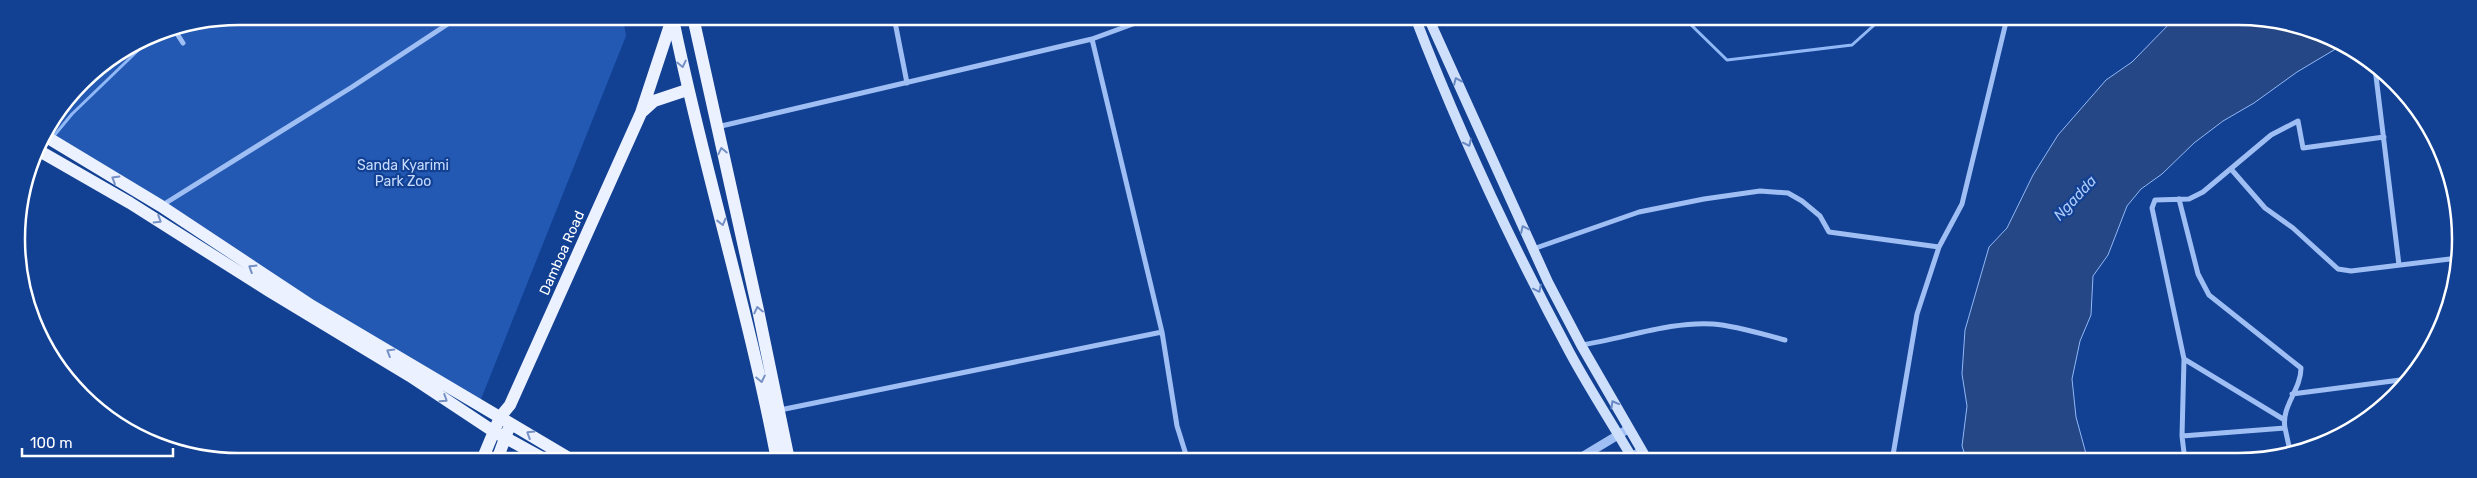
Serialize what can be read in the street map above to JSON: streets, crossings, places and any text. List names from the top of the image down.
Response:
{
  "streets": {
    "main road": ["Damboa Road"]
  },
  "water": ["Ngadda"],
  "parks": ["Sanda Kyarimi Park Zoo"],
  "scale_bar": "100 m"
}
